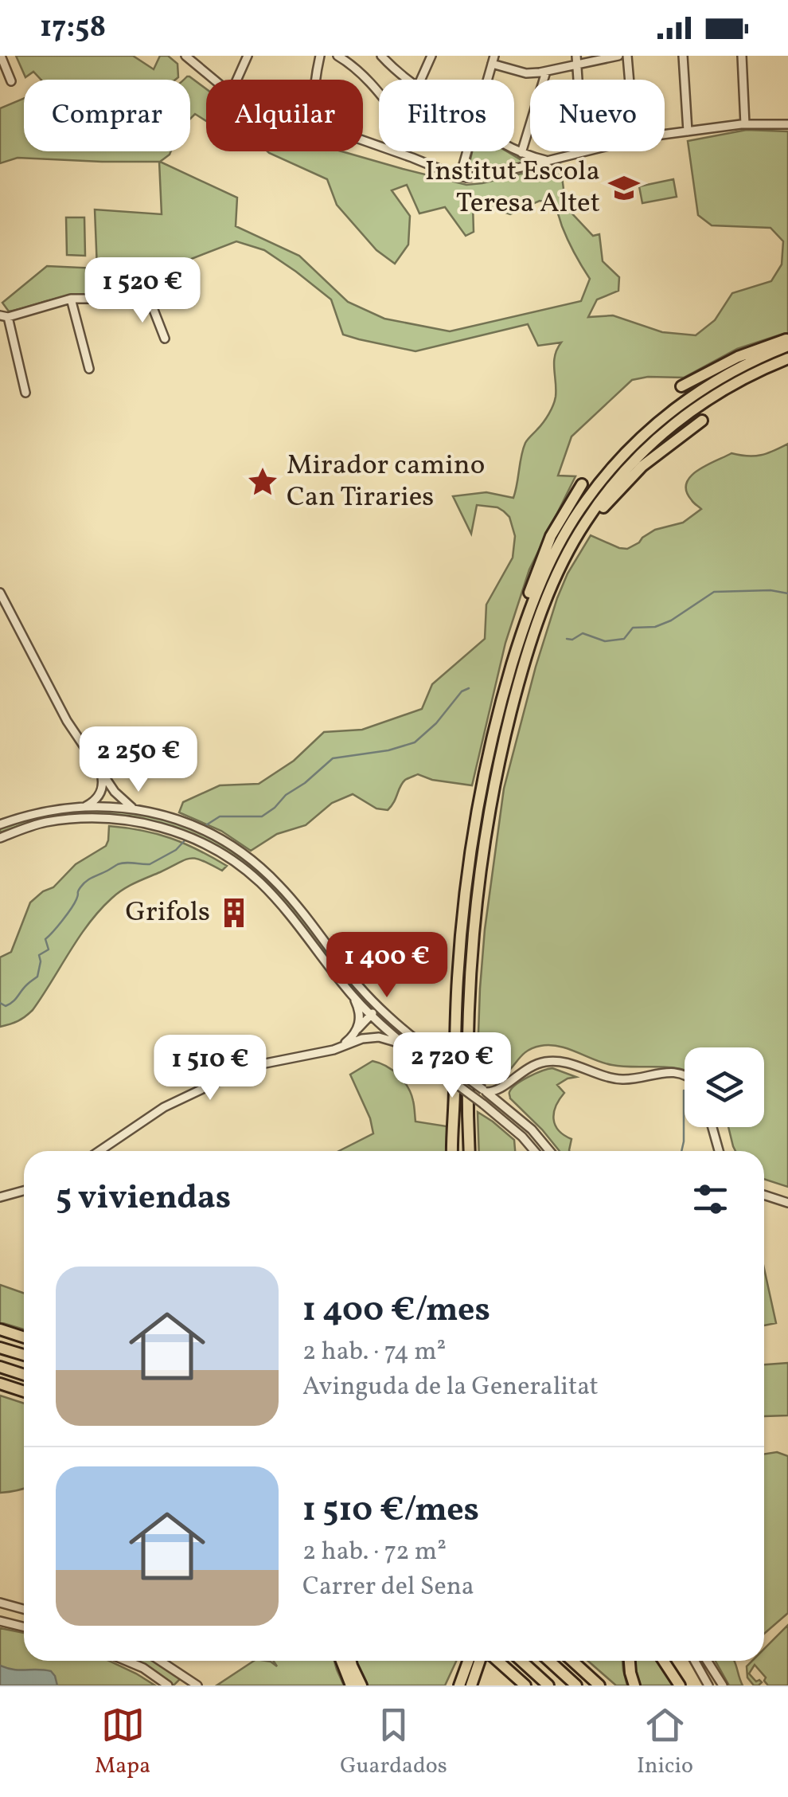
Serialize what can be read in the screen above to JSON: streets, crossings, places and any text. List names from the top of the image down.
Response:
{
  "places": {
    "school or university": ["Institut Escola Teresa Altet"],
    "place": ["Mirador camino Can Tiraries"],
    "building": ["Grifols"]
  },
  "page": {
    "status": "17:58",
    "chip": [
      "Comprar",
      "Alquilar",
      "Filtros",
      "Nuevo"
    ],
    "price": [
      "1 520 €",
      "2 250 €",
      "1 400 €",
      "2 720 €",
      "1 510 €"
    ],
    "heading": "5 viviendas",
    "list": [
      {
        "name": "1 400 €/mes",
        "note": "2 hab. · 74 m² · Avinguda de la Generalitat"
      },
      {
        "name": "1 510 €/mes",
        "note": "2 hab. · 72 m² · Carrer del Sena"
      }
    ],
    "tabs": ["Mapa", "Guardados", "Inicio"]
  }
}
